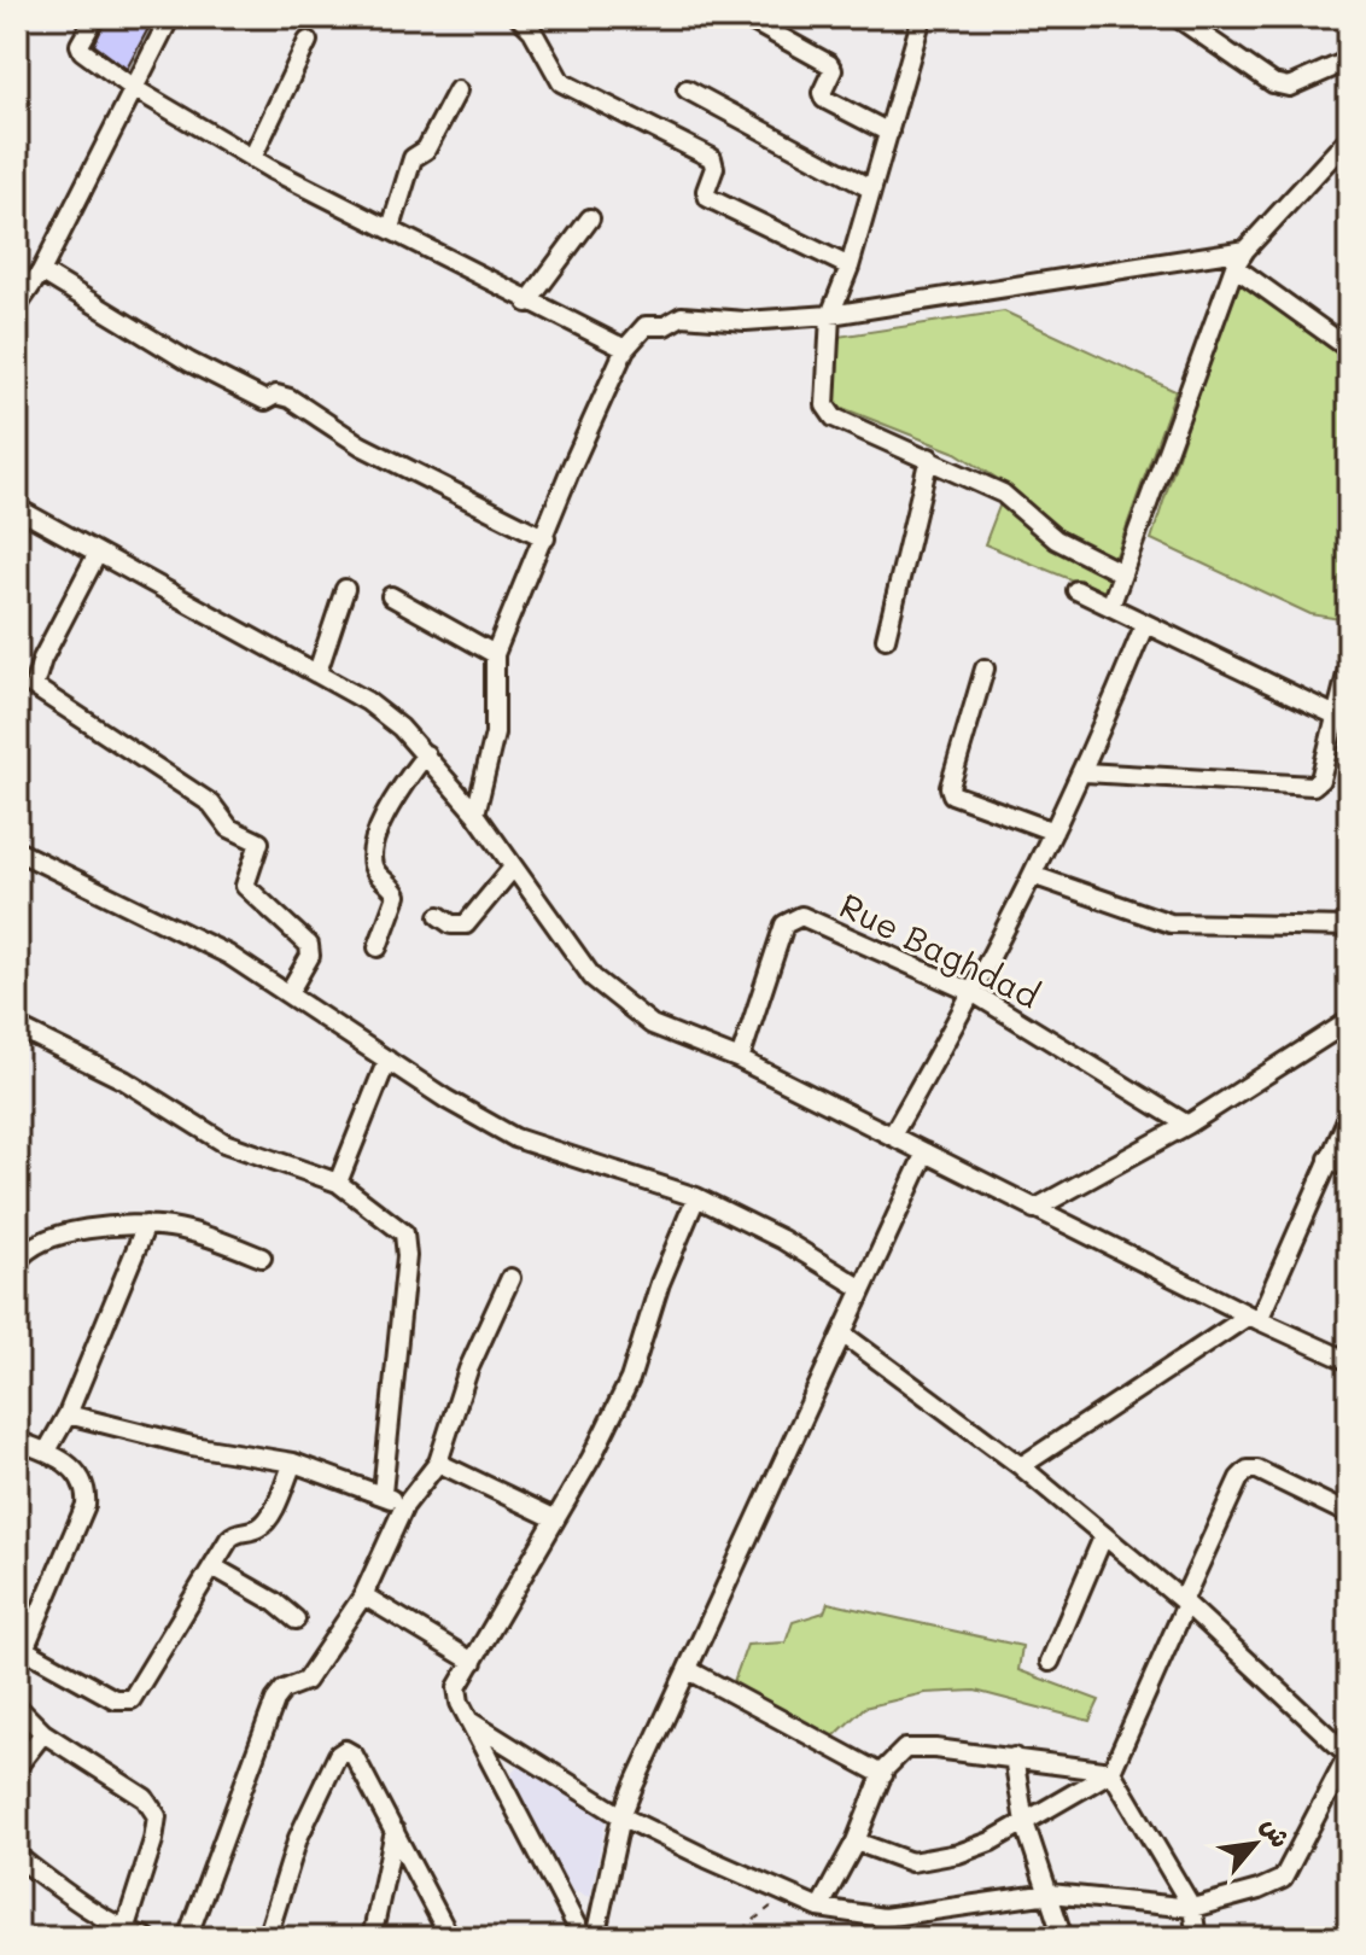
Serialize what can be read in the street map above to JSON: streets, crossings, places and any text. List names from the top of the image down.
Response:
{
  "streets": {
    "street": ["Rue Baghdad"]
  },
  "north": "top right"
}
